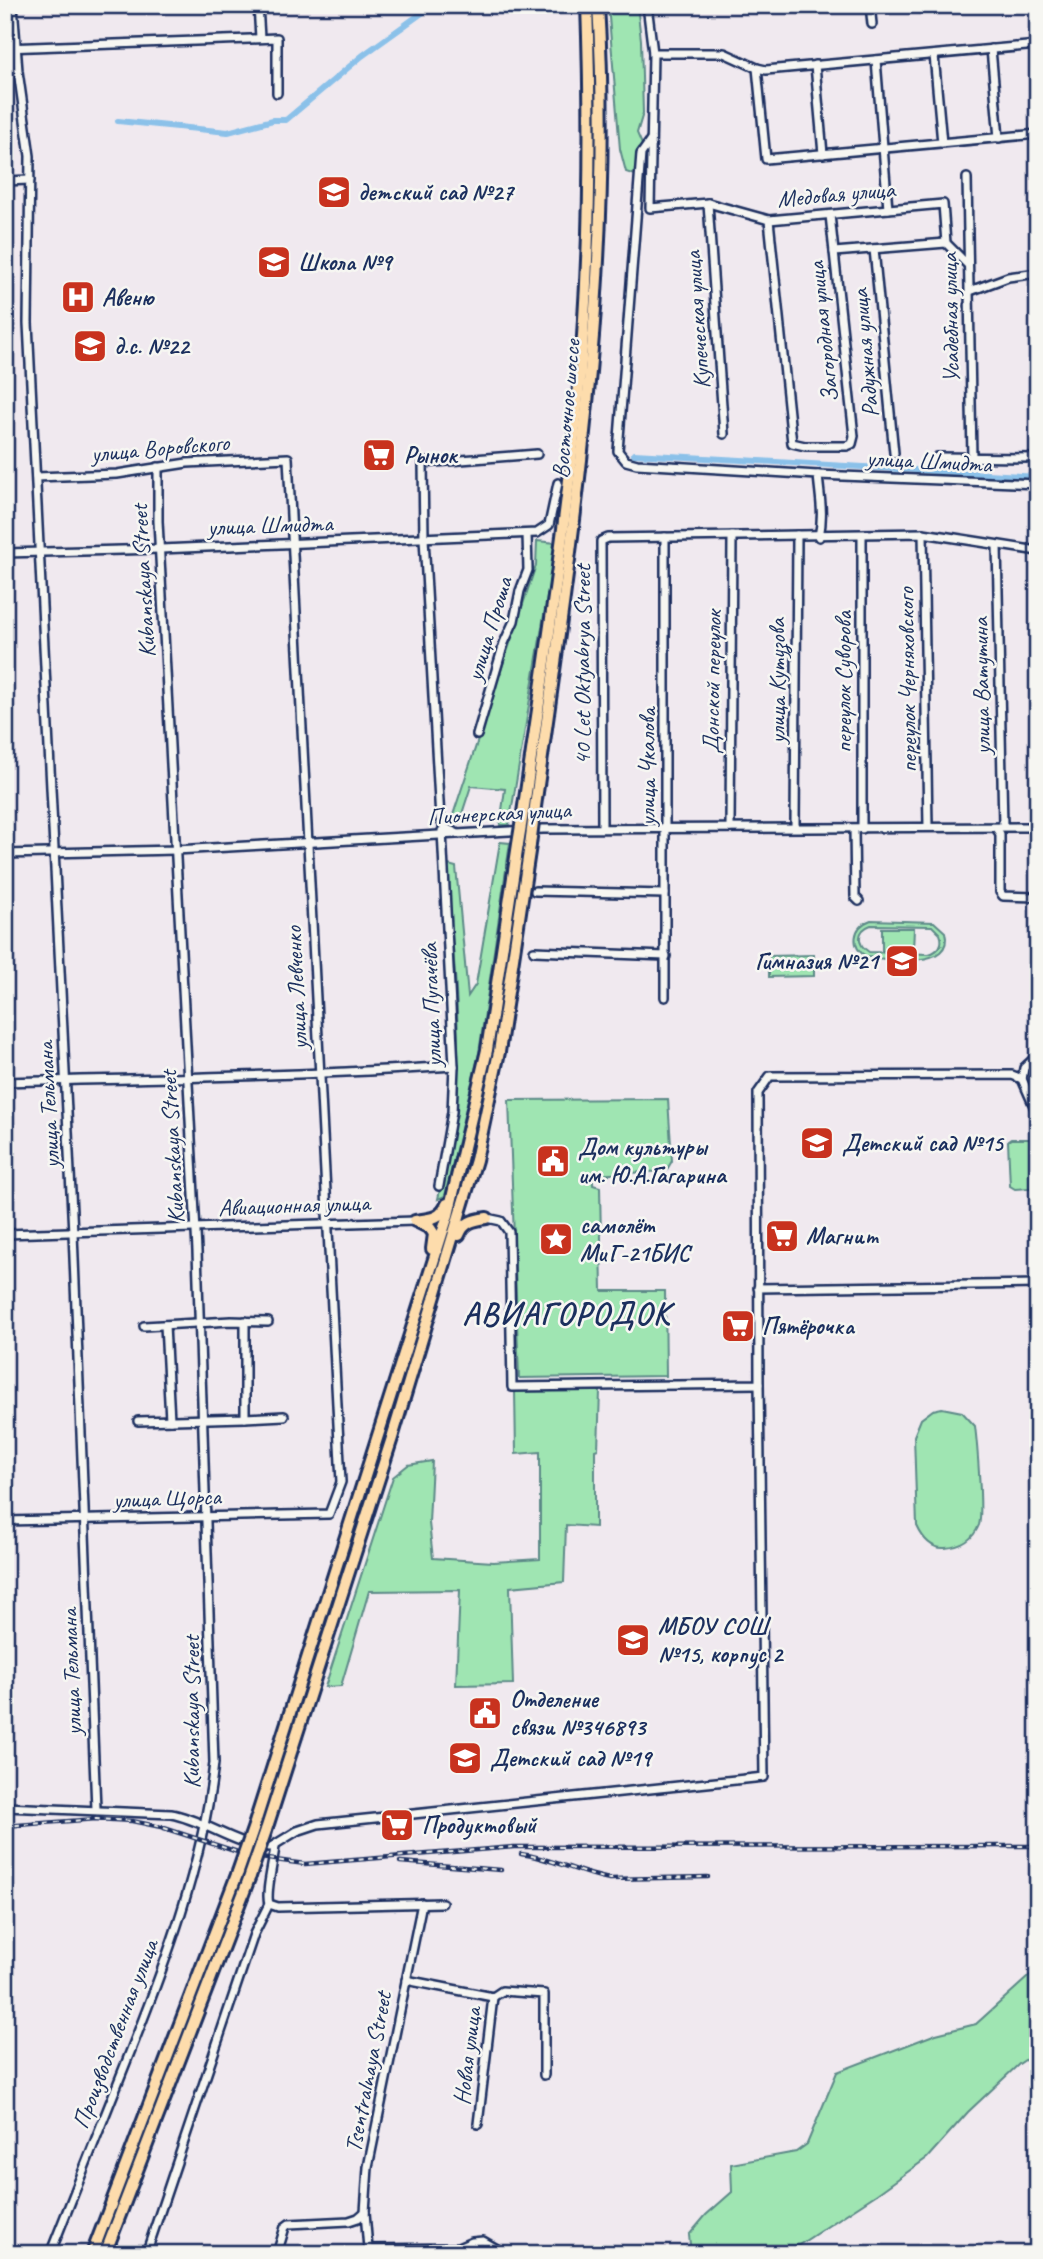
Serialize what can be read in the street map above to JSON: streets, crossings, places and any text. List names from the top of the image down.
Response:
{
  "streets": {
    "highway": ["Восточное шоссе"],
    "street": [
      "Медовая улица",
      "Усадебная улица",
      "Купеческая улица",
      "Загородная улица",
      "Радужная улица",
      "улица Воровского",
      "улица Шмидта",
      "Kubanskaya Street",
      "улица Проша",
      "40 Let Oktyabrya Street",
      "переулок Черняховского",
      "улица Кутузова",
      "Донской переулок",
      "переулок Суворова",
      "улица Ватутина",
      "улица Чкалова",
      "Пионерская улица",
      "улица Левченко",
      "улица Пугачёва",
      "улица Тельмана",
      "Авиационная улица",
      "улица Щорса",
      "Производственная улица",
      "Новая улица",
      "Tsentralnaya Street"
    ]
  },
  "crossings": [
    ["Медовая улица", "Купеческая улица"],
    ["Медовая улица", "Загородная улица"],
    ["Медовая улица", "улица Шмидта"],
    ["улица Воровского", "Kubanskaya Street"],
    ["улица Воровского", "улица Левченко"],
    ["улица Воровского", "улица Тельмана"],
    ["улица Шмидта", "Kubanskaya Street"],
    ["улица Шмидта", "улица Проша"],
    ["улица Шмидта", "улица Левченко"],
    ["улица Шмидта", "улица Пугачёва"],
    ["улица Шмидта", "улица Тельмана"],
    ["Kubanskaya Street", "Пионерская улица"],
    ["Kubanskaya Street", "Авиационная улица"],
    ["Kubanskaya Street", "улица Щорса"],
    ["Kubanskaya Street", "Производственная улица"],
    ["40 Let Oktyabrya Street", "улица Чкалова"],
    ["40 Let Oktyabrya Street", "Пионерская улица"],
    ["переулок Черняховского", "Пионерская улица"],
    ["улица Кутузова", "Пионерская улица"],
    ["Донской переулок", "Пионерская улица"],
    ["переулок Суворова", "Пионерская улица"],
    ["улица Ватутина", "Пионерская улица"],
    ["улица Чкалова", "Пионерская улица"],
    ["Пионерская улица", "улица Левченко"],
    ["Пионерская улица", "улица Пугачёва"],
    ["Пионерская улица", "улица Тельмана"],
    ["улица Левченко", "Авиационная улица"],
    ["улица Левченко", "улица Щорса"],
    ["улица Тельмана", "Авиационная улица"],
    ["улица Тельмана", "улица Щорса"],
    ["Новая улица", "Tsentralnaya Street"]
  ],
  "districts": ["АВИАГОРОДОК"],
  "places": {
    "school or university": [
      "детский сад №27",
      "Школа №9",
      "д.с. №22",
      "Гимназия №21",
      "Детский сад №15",
      "МБОУ СОШ №15, корпус 2",
      "Детский сад №19"
    ],
    "hospital": ["Авеню"],
    "supermarket": [
      "Рынок",
      "Магнит",
      "Пятёрочка",
      "Продуктовый"
    ],
    "public building": ["Дом культуры им. Ю.А.Гагарина", "Отделение связи №346893"],
    "place": ["самолёт МиГ-21БИС"]
  }
}
